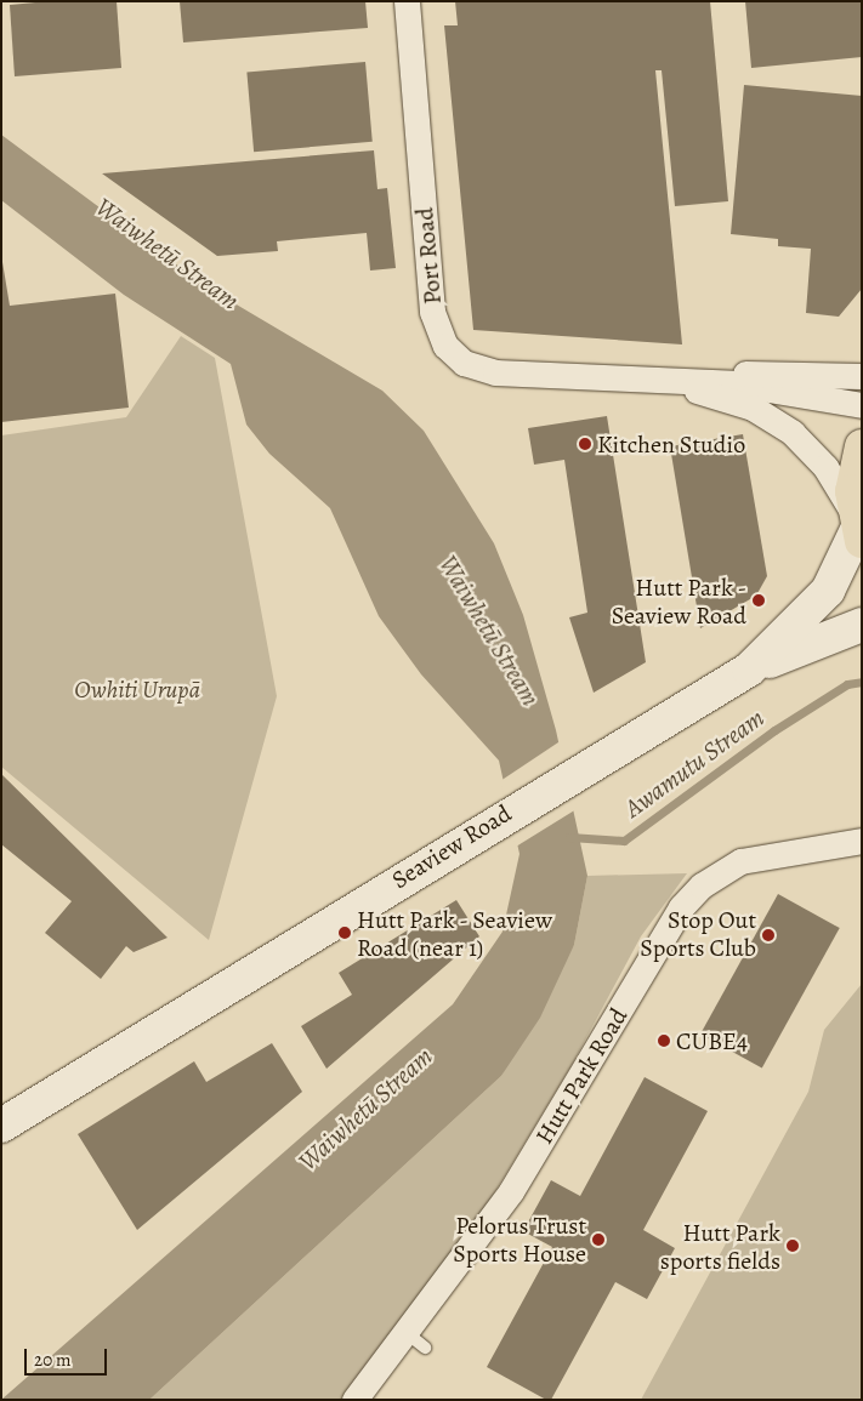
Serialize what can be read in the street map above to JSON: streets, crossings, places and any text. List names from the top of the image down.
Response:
{
  "streets": {
    "main road": ["Seaview Road"],
    "street": ["Port Road", "Hutt Park Road"]
  },
  "crossings": [
    ["Port Road", "Seaview Road"]
  ],
  "water": ["Waiwhetū Stream", "Awamutu Stream"],
  "parks": ["Owhiti Urupā"],
  "places": [
    "Kitchen Studio",
    "Hutt Park - Seaview Road",
    "Hutt Park - Seaview Road (near 1)",
    "Stop Out Sports Club",
    "CUBE4",
    "Pelorus Trust Sports House",
    "Hutt Park sports fields"
  ],
  "scale_bar": "20 m"
}
